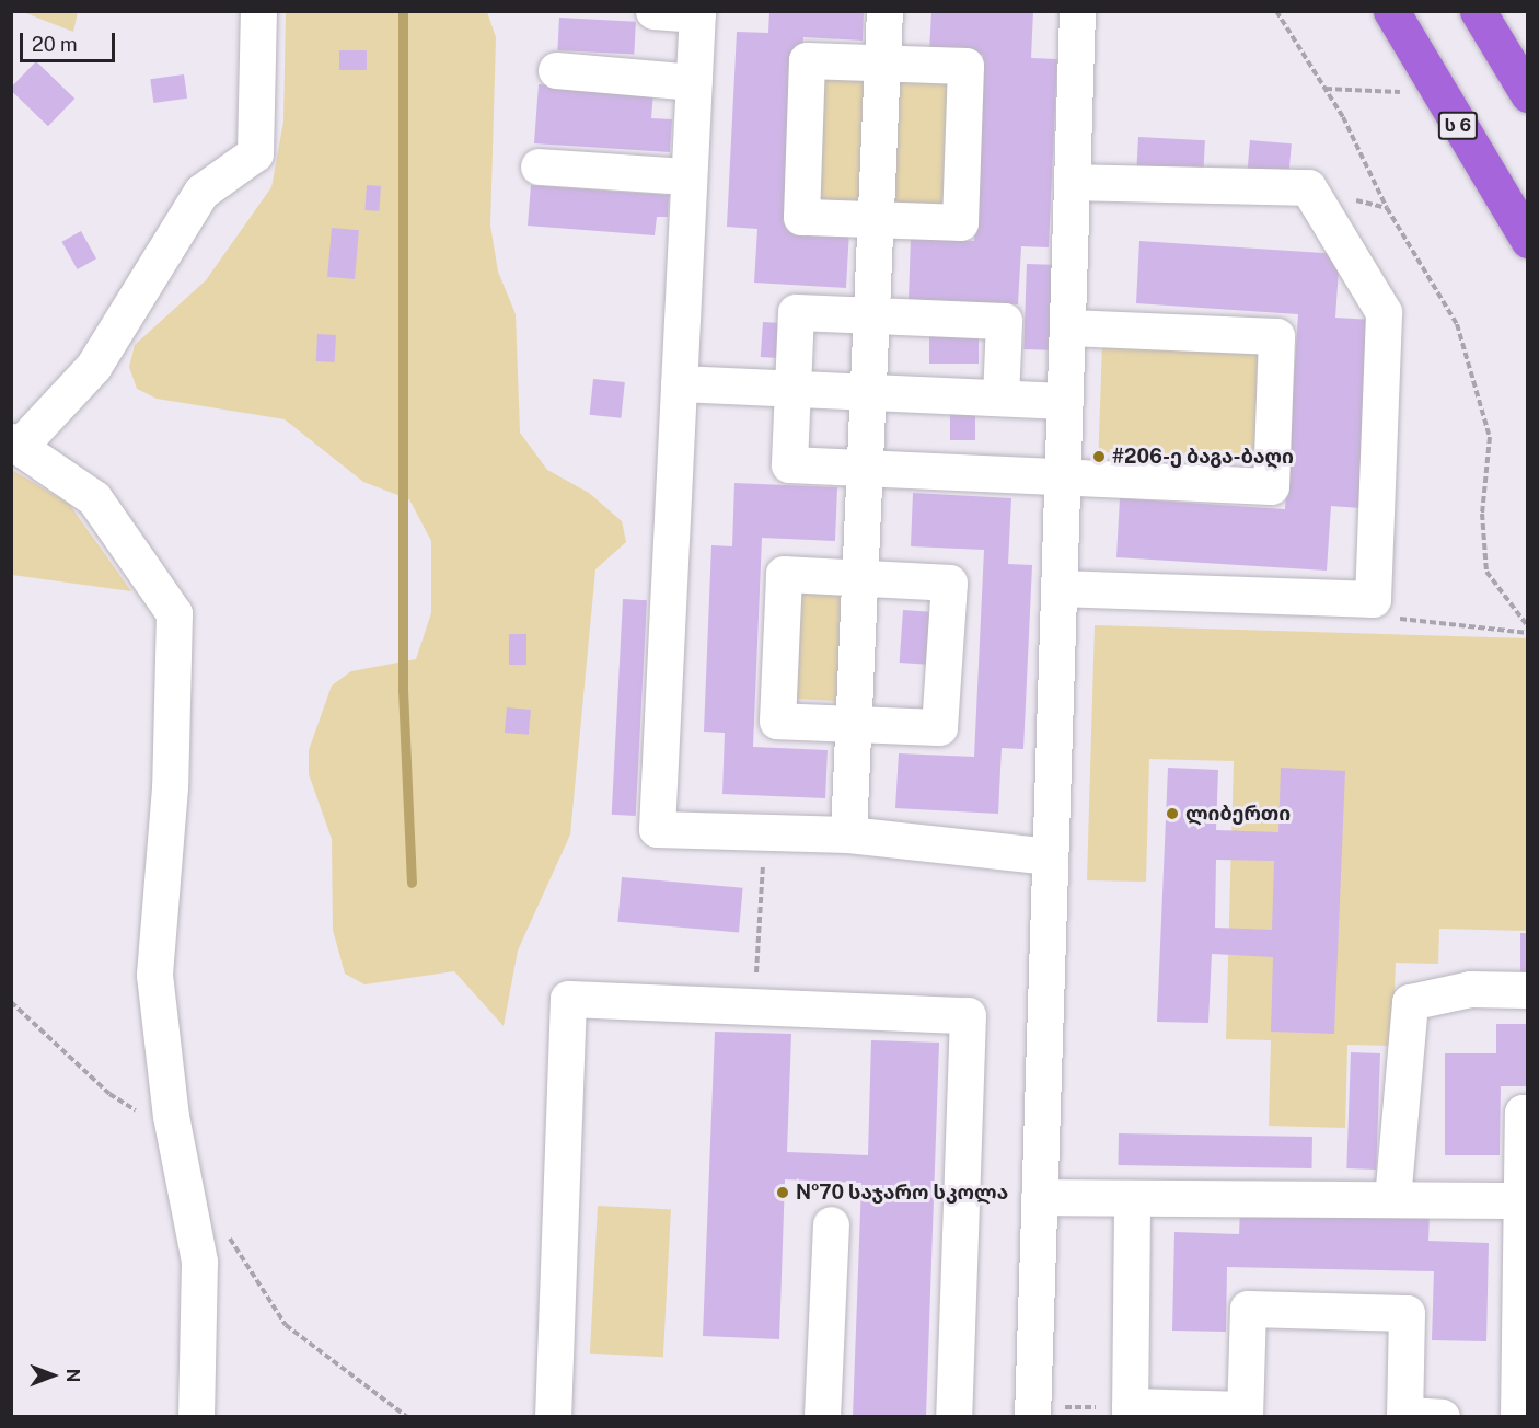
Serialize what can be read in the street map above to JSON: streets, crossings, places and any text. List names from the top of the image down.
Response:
{
  "streets": {
    "highway": ["ს 6"]
  },
  "places": ["#206-ე ბაგა-ბაღი", "ლიბერთი", "№70 საჯარო სკოლა"],
  "scale_bar": "20 m",
  "north": "right"
}
